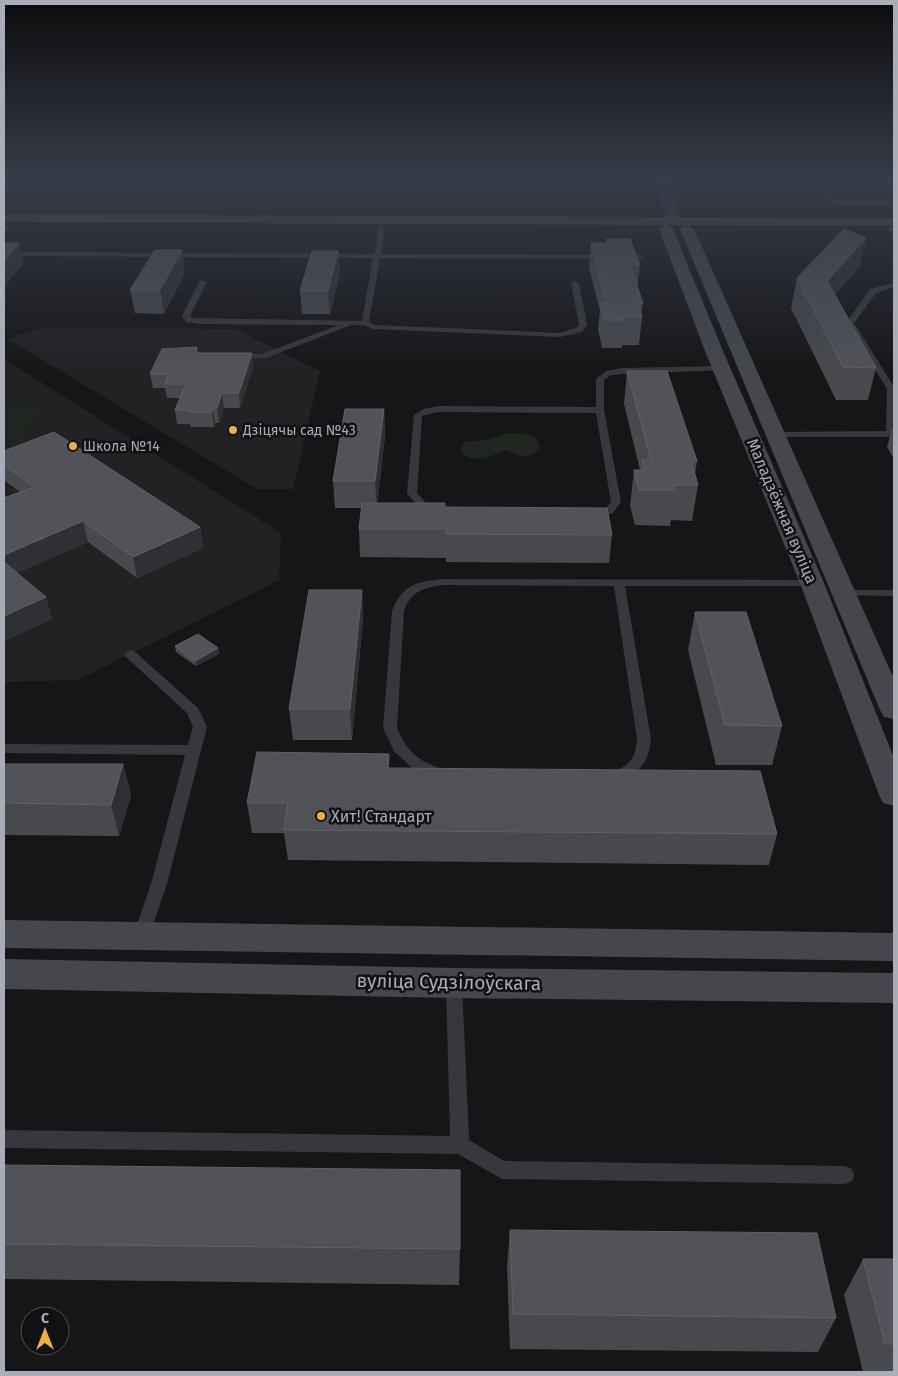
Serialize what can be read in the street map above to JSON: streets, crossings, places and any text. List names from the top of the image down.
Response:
{
  "streets": {
    "main road": ["Маладзёжная вуліца", "вуліца Судзілоўскага"]
  },
  "places": ["Дзіцячы сад №43", "Школа №14", "Хит! Стандарт"],
  "north": "top"
}
